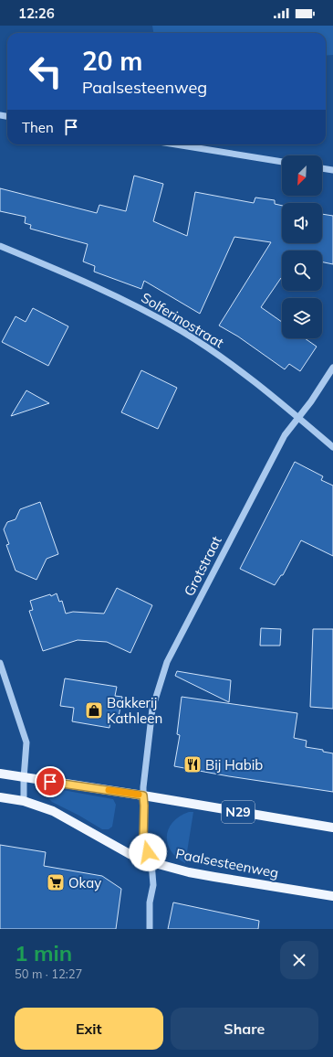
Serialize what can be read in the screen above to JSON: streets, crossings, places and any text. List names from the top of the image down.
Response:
{
  "streets": {
    "main road": ["N29", "Paalsesteenweg"],
    "street": ["Solferinostraat", "Grotstraat"]
  },
  "crossings": [
    ["Solferinostraat", "Grotstraat"],
    ["Grotstraat", "N29"],
    ["Grotstraat", "Paalsesteenweg"]
  ],
  "places": {
    "shop": ["Bakkerij Kathleen"],
    "restaurant": ["Bij Habib"],
    "supermarket": ["Okay"]
  },
  "north": "bottom left",
  "page": {
    "status": "12:26",
    "turn": ["20 m", "Paalsesteenweg"],
    "then": "Then",
    "heading": ["1 min", "50 m · 12:27"],
    "buttons": ["Exit", "Share"]
  }
}
